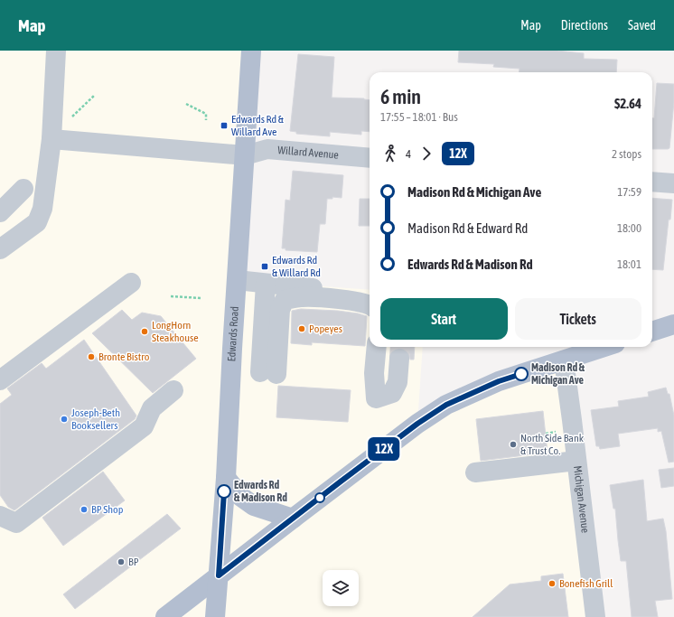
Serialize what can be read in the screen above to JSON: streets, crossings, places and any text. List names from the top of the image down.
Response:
{
  "streets": {
    "main road": ["Edwards Road"],
    "street": ["Willard Avenue", "Michigan Avenue"]
  },
  "crossings": [
    ["Willard Avenue", "Edwards Road"]
  ],
  "places": {
    "transit": ["Edwards Rd & Willard Ave", "Edwards Rd & Willard Rd"],
    "other": [
      "Popeyes",
      "LongHorn Steakhouse",
      "Bronte Bistro",
      "Madison Rd & Michigan Ave",
      "Joseph-Beth Booksellers",
      "North Side Bank & Trust Co.",
      "Edwards Rd & Madison Rd",
      "BP Shop",
      "BP",
      "Bonefish Grill"
    ]
  },
  "lines": ["bus line 12X"],
  "page": {
    "header": "Map",
    "nav": ["Map", "Directions", "Saved"],
    "on_map": "12X",
    "heading": ["6 min", "17:55 – 18:01 · Bus", "$2.64"],
    "legs": ["4", "12X", "2 stops"],
    "list": [
      {
        "name": "Madison Rd & Michigan Ave",
        "value": "17:59"
      },
      {
        "name": "Madison Rd & Edward Rd",
        "value": "18:00"
      },
      {
        "name": "Edwards Rd & Madison Rd",
        "value": "18:01"
      }
    ],
    "buttons": ["Start", "Tickets"]
  }
}
